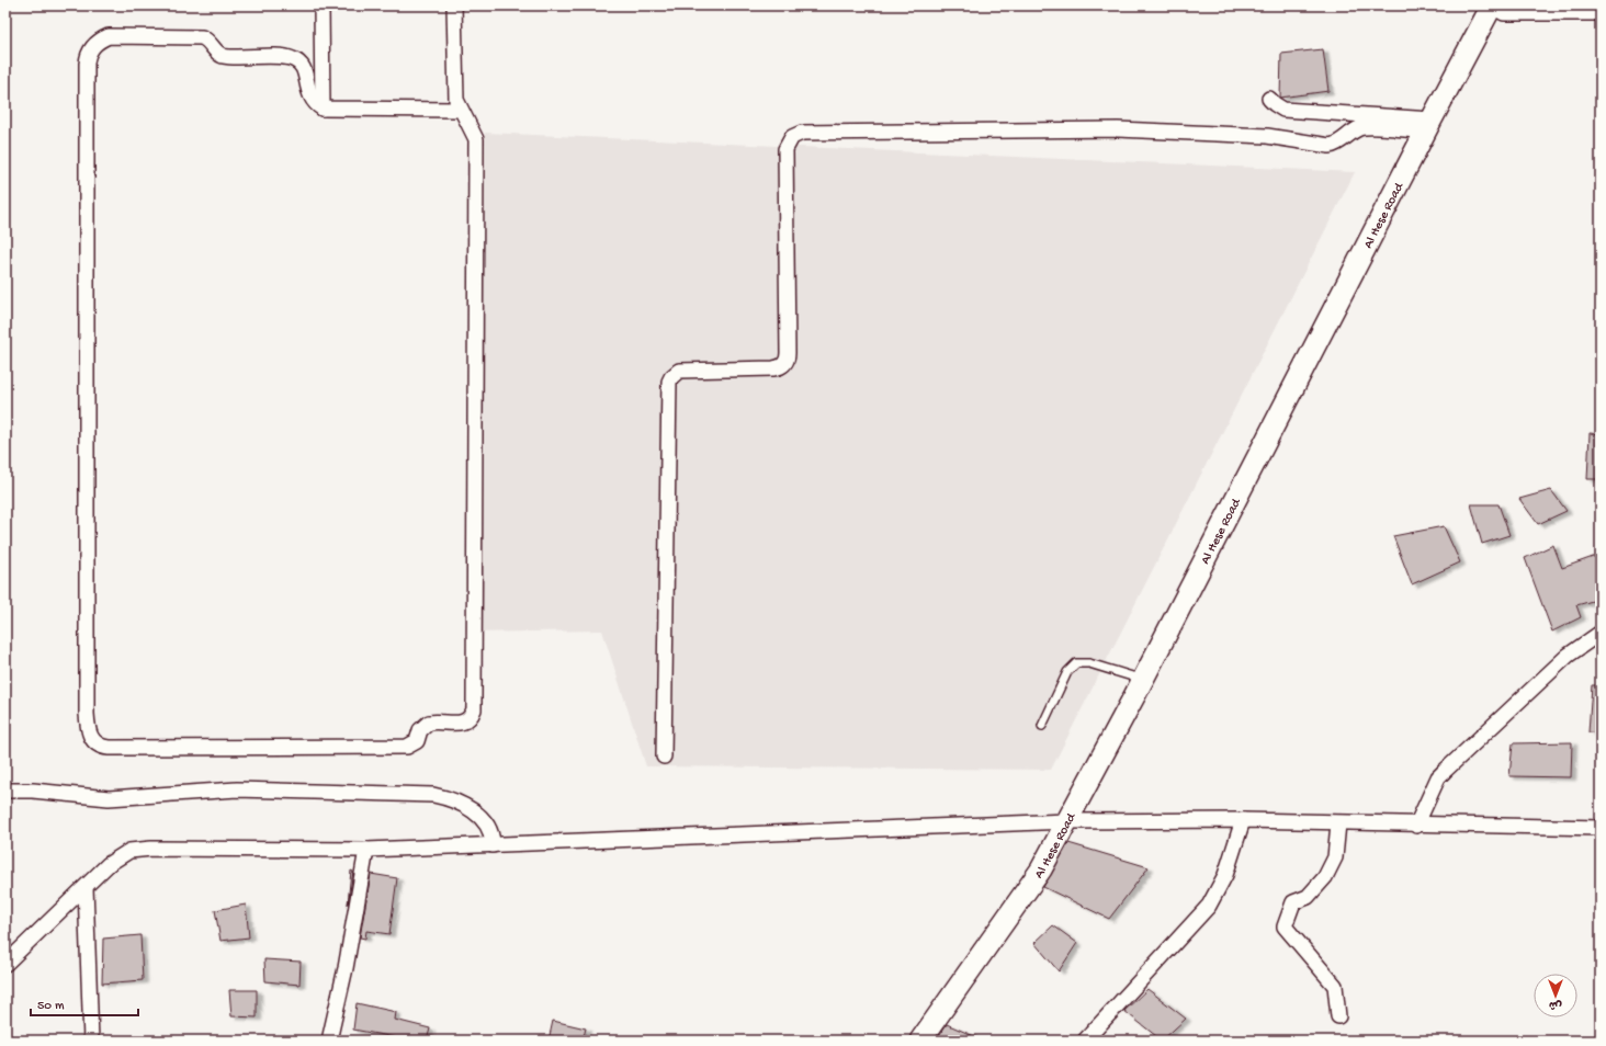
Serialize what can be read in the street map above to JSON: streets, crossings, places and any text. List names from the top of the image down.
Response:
{
  "streets": {
    "street": ["Al Hese Road"]
  },
  "scale_bar": "50 m",
  "north": "bottom"
}
